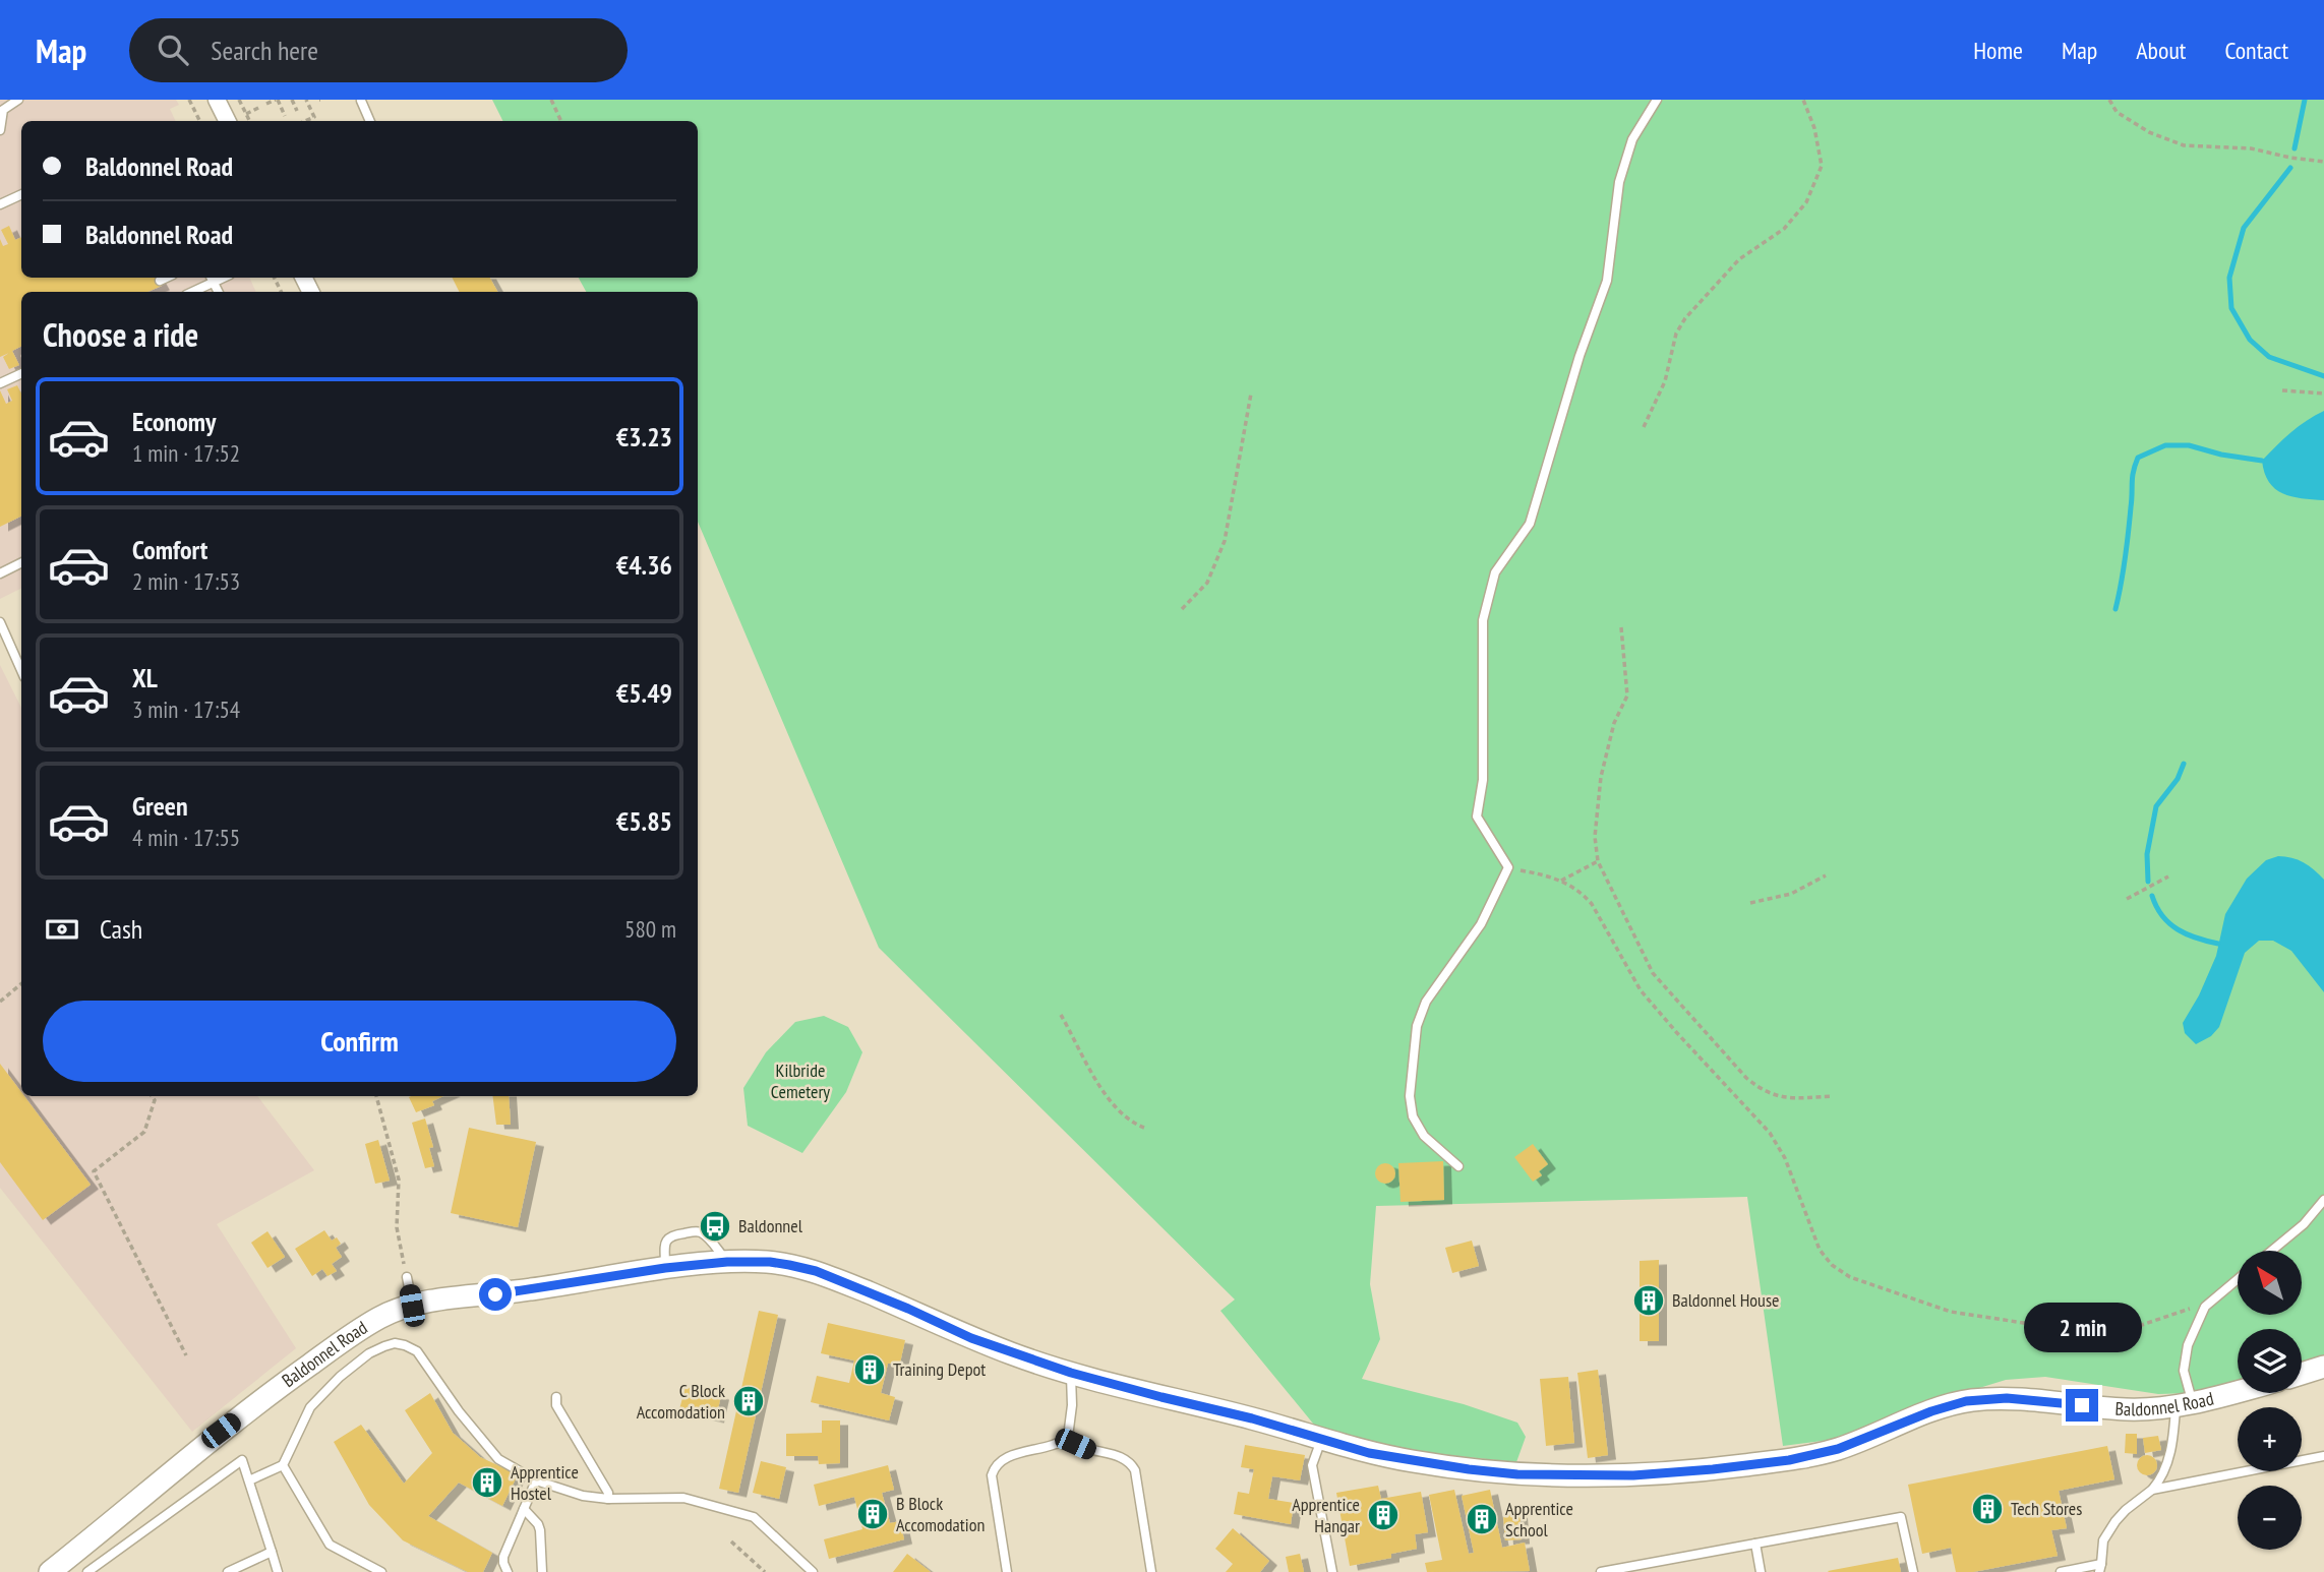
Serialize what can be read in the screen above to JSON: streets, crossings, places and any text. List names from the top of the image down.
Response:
{
  "streets": {
    "street": ["Baldonnel Road"]
  },
  "parks": ["Kilbride Cemetery"],
  "places": {
    "bus stop": ["Baldonnel"],
    "building": [
      "Baldonnel House",
      "Training Depot",
      "C Block Accomodation",
      "Apprentice Hostel",
      "Tech Stores",
      "B Block Accomodation",
      "Apprentice Hangar",
      "Apprentice School"
    ]
  },
  "north": "top left",
  "page": {
    "header": "Map",
    "search": "Search here",
    "nav": [
      "Home",
      "Map",
      "About",
      "Contact"
    ],
    "banner": ["Baldonnel Road", "Baldonnel Road"],
    "heading": "Choose a ride",
    "list": [
      {
        "name": "Economy",
        "note": "1 min · 17:52",
        "value": "€3.23"
      },
      {
        "name": "Comfort",
        "note": "2 min · 17:53",
        "value": "€4.36"
      },
      {
        "name": "XL",
        "note": "3 min · 17:54",
        "value": "€5.49"
      },
      {
        "name": "Green",
        "note": "4 min · 17:55",
        "value": "€5.85"
      }
    ],
    "pay": ["Cash", "580 m"],
    "buttons": "Confirm",
    "map_buttons": ["+", "−"],
    "bubble": "2 min"
  }
}
